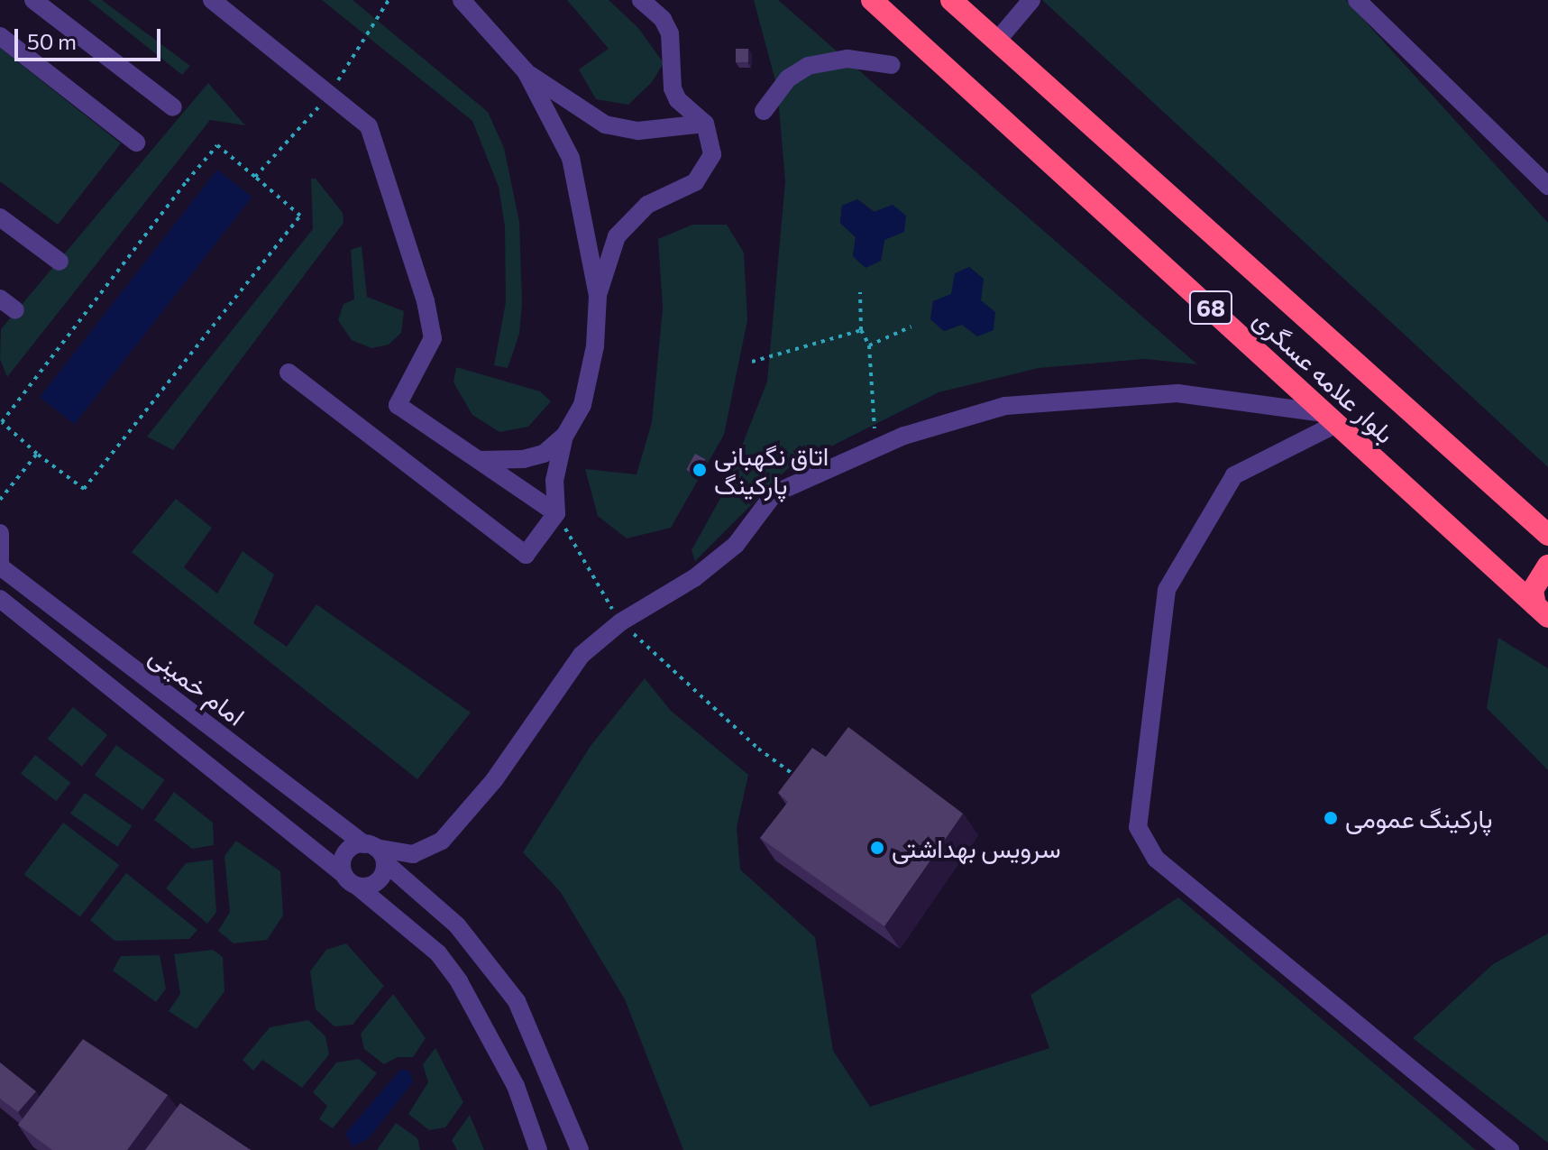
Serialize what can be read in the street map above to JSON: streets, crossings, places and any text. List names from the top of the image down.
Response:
{
  "streets": {
    "highway": ["68", "بلوار علامه عسگری"],
    "street": ["امام خمینی"]
  },
  "places": ["اتاق نگهبانی پارکینگ", "پارکینگ عمومی", "سرویس بهداشتی"],
  "scale_bar": "50 m"
}
